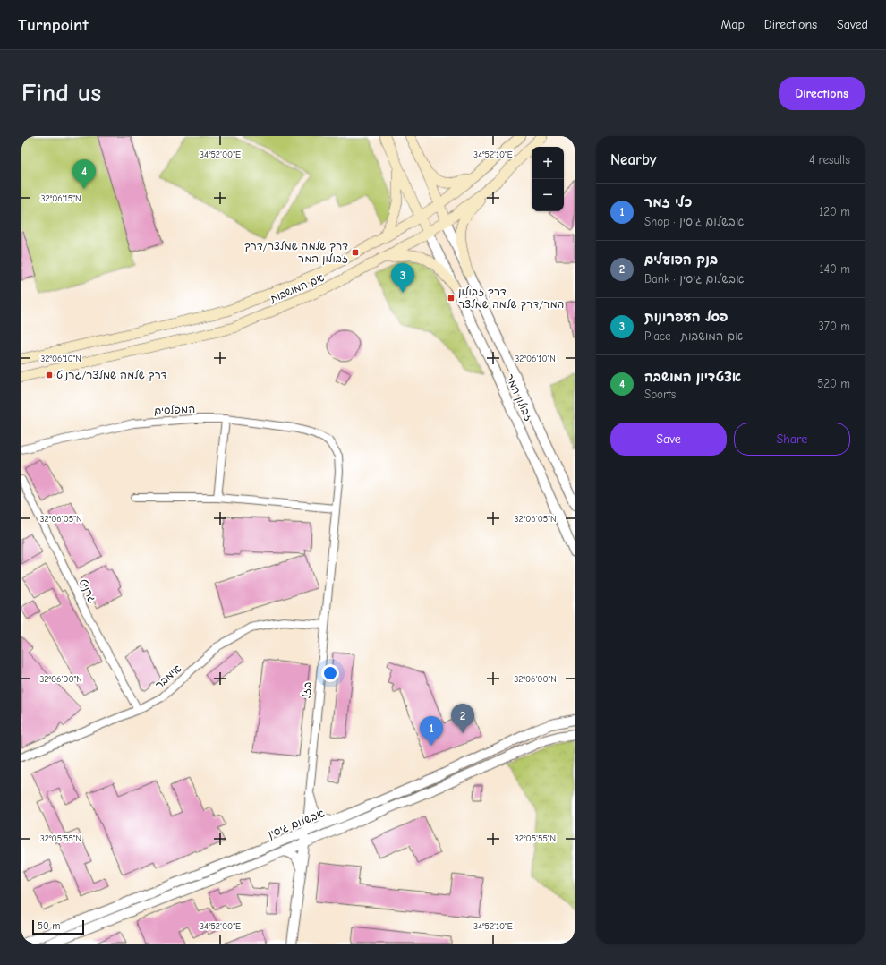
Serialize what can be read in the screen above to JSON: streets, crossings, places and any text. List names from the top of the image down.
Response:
{
  "streets": {
    "main road": ["אם המושבות", "זבולון המר"],
    "street": [
      "המפלסים",
      "גרניט",
      "אימבר",
      "בזל",
      "אבשלום גיסין"
    ]
  },
  "crossings": [
    ["אם המושבות", "זבולון המר"],
    ["המפלסים", "בזל"],
    ["גרניט", "אימבר"],
    ["אימבר", "בזל"],
    ["בזל", "אבשלום גיסין"]
  ],
  "places": {
    "transit": ["דרך שלמה שמלצר/דרך זבולון המר", "דרך זבולון המר/דרך שלמה שמלצר", "דרך שלמה שמלצר/גרניט"]
  },
  "scale_bar": "50 m",
  "page": {
    "header": "Turnpoint",
    "nav": ["Map", "Directions", "Saved"],
    "buttons": [
      "Directions",
      ["Save", "Share"]
    ],
    "title": "Find us",
    "heading": ["Nearby", "4 results"],
    "map_buttons": ["+", "−"],
    "pins": [
      "4",
      "3",
      "2",
      "1"
    ],
    "list": [
      {
        "mark": "1",
        "name": "כלי זמר",
        "note": "Shop · אבשלום גיסין",
        "value": "120 m"
      },
      {
        "mark": "2",
        "name": "בנק הפועלים",
        "note": "Bank · אבשלום גיסין",
        "value": "140 m"
      },
      {
        "mark": "3",
        "name": "פסל העפרונות",
        "note": "Place · אם המושבות",
        "value": "370 m"
      },
      {
        "mark": "4",
        "name": "אצטדיון המושבה",
        "note": "Sports",
        "value": "520 m"
      }
    ],
    "scale": "50 m"
  },
  "coordinates": [
    "34°52'00\"E",
    "34°52'10\"E",
    "32°06'15\"N",
    "32°06'10\"N",
    "32°06'05\"N",
    "32°06'00\"N",
    "32°05'55\"N"
  ]
}
